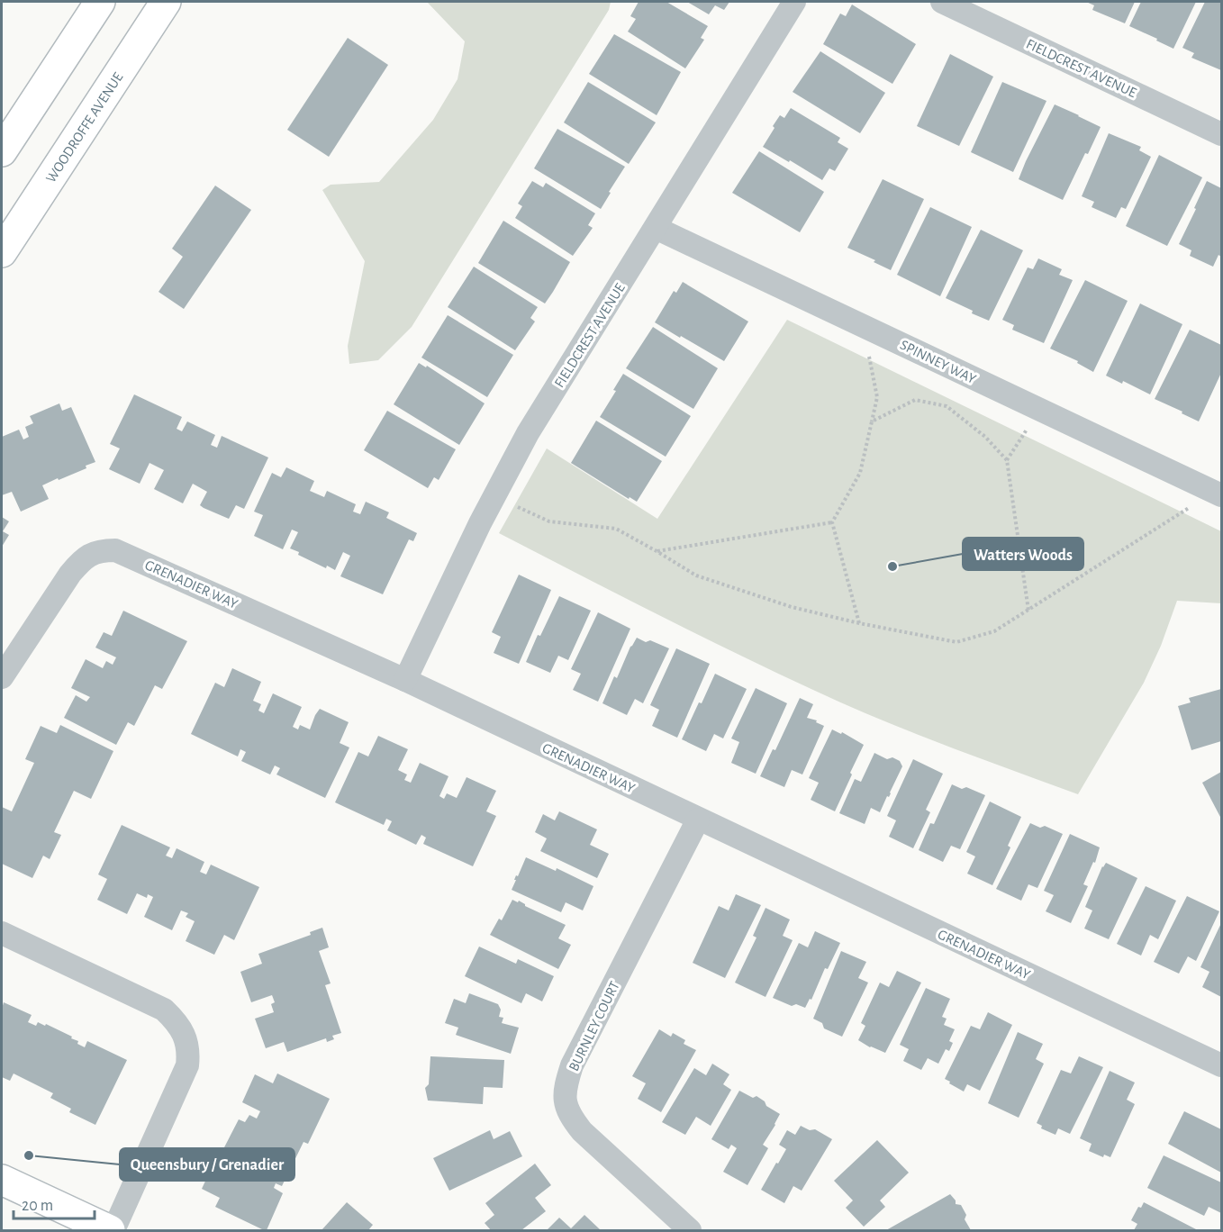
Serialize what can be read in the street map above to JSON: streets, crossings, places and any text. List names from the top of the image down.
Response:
{
  "streets": {
    "main road": ["WOODROFFE AVENUE"],
    "street": [
      "FIELDCREST AVENUE",
      "SPINNEY WAY",
      "GRENADIER WAY",
      "BURNLEY COURT"
    ]
  },
  "crossings": [
    ["FIELDCREST AVENUE", "SPINNEY WAY"],
    ["FIELDCREST AVENUE", "GRENADIER WAY"],
    ["GRENADIER WAY", "BURNLEY COURT"]
  ],
  "places": ["Watters Woods", "Queensbury / Grenadier"],
  "scale_bar": "20 m"
}
